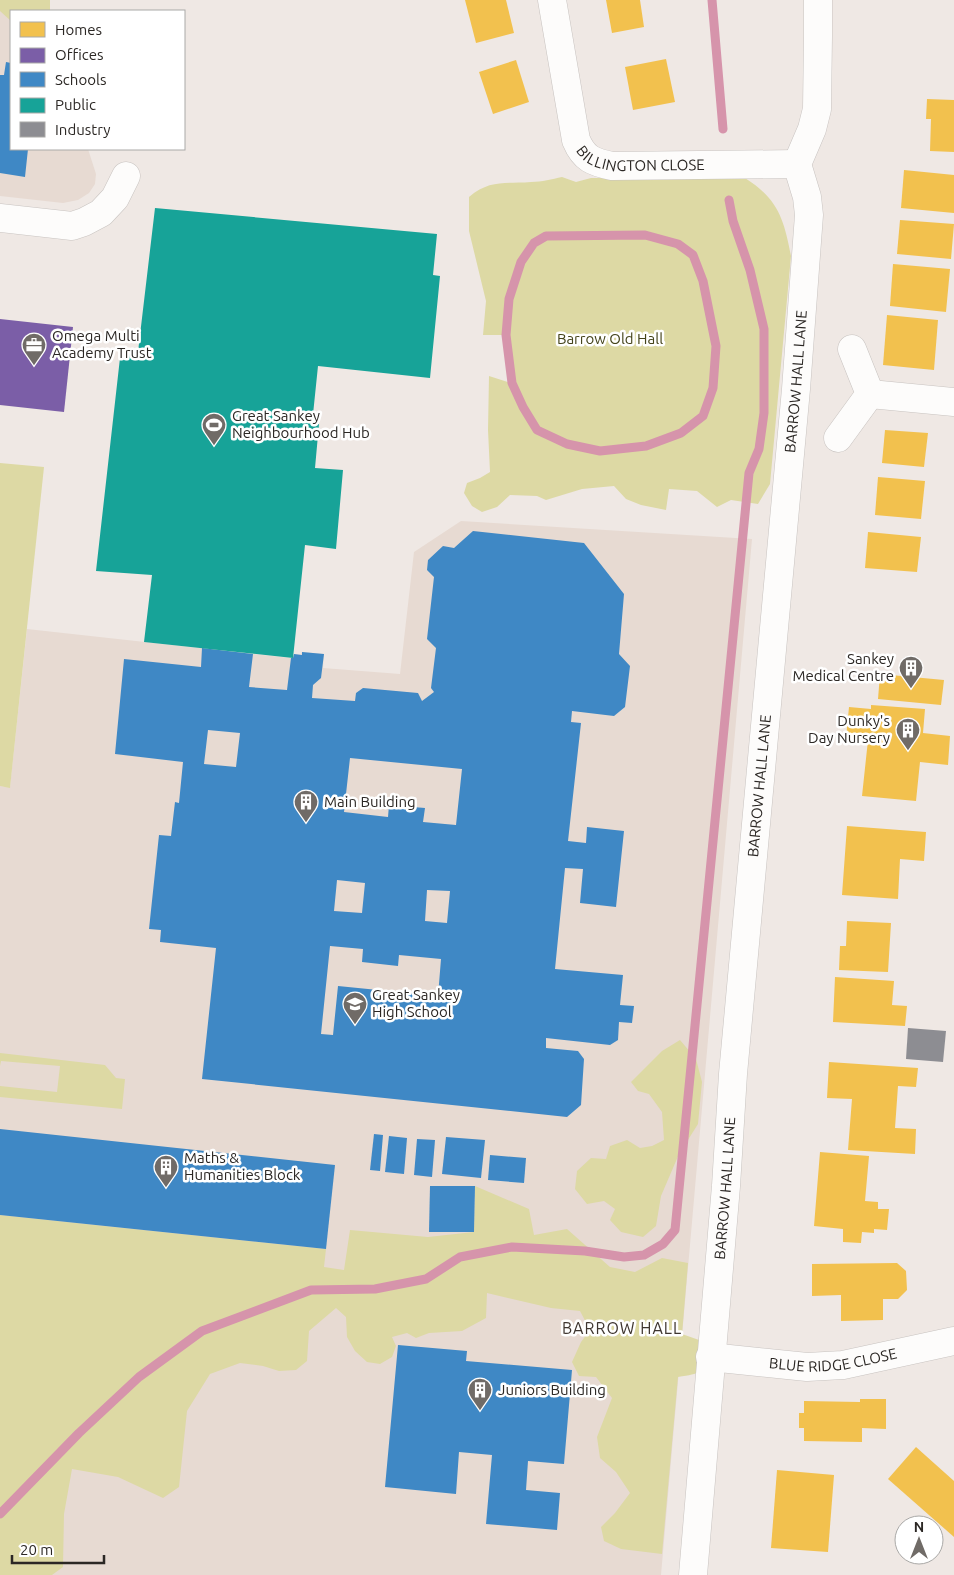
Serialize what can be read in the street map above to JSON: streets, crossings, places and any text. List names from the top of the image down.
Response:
{
  "streets": {
    "street": ["BILLINGTON CLOSE", "BARROW HALL LANE", "BLUE RIDGE CLOSE"]
  },
  "crossings": [
    ["BILLINGTON CLOSE", "BARROW HALL LANE"],
    ["BARROW HALL LANE", "BLUE RIDGE CLOSE"]
  ],
  "districts": ["BARROW HALL"],
  "parks": ["Barrow Old Hall"],
  "places": {
    "office": ["Omega Multi Academy Trust"],
    "sports": ["Great Sankey Neighbourhood Hub"],
    "building": [
      "Sankey Medical Centre",
      "Dunky's Day Nursery",
      "Main Building",
      "Maths & Humanities Block",
      "Juniors Building"
    ],
    "school or university": ["Great Sankey High School"]
  },
  "legend": [
    "Homes",
    "Offices",
    "Schools",
    "Public",
    "Industry"
  ],
  "scale_bar": "20 m",
  "north": "top"
}
